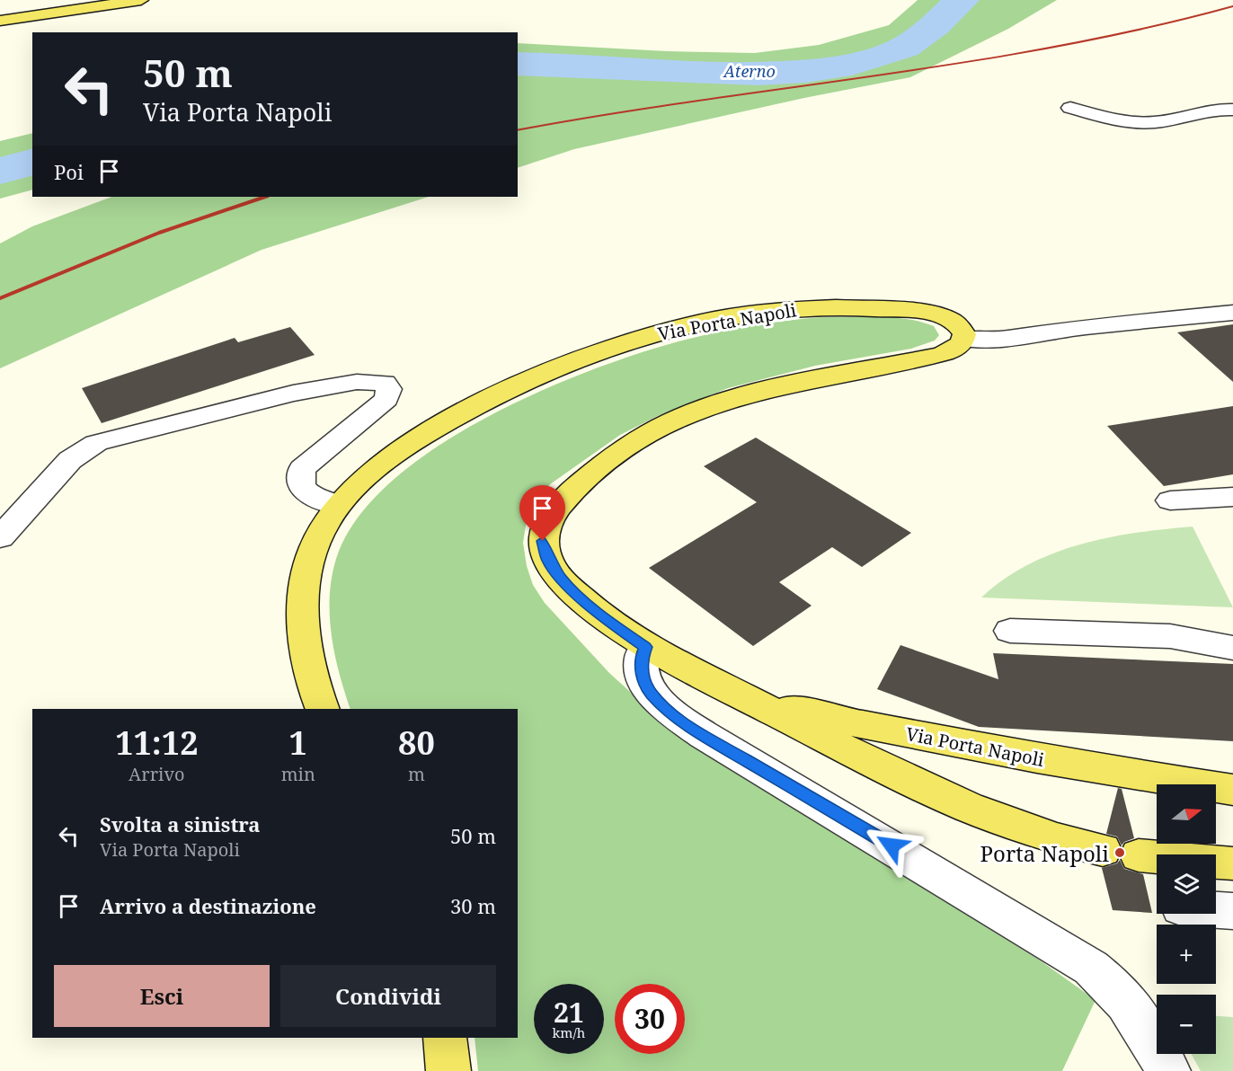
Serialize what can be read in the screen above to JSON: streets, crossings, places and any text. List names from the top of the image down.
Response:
{
  "streets": {
    "main road": ["Via Porta Napoli"]
  },
  "water": ["Aterno"],
  "places": ["Porta Napoli"],
  "north": "right",
  "page": {
    "turn": ["50 m", "Via Porta Napoli"],
    "then": "Poi",
    "eta": [
      "11:12",
      "Arrivo",
      "1",
      "min",
      "80",
      "m"
    ],
    "map_buttons": ["+", "−"],
    "list": [
      {
        "name": "Svolta a sinistra",
        "note": "Via Porta Napoli",
        "value": "50 m"
      },
      {
        "name": "Arrivo a destinazione",
        "value": "30 m"
      }
    ],
    "buttons": ["Esci", "Condividi"],
    "speed": "21 km/h",
    "limit": "30"
  }
}
